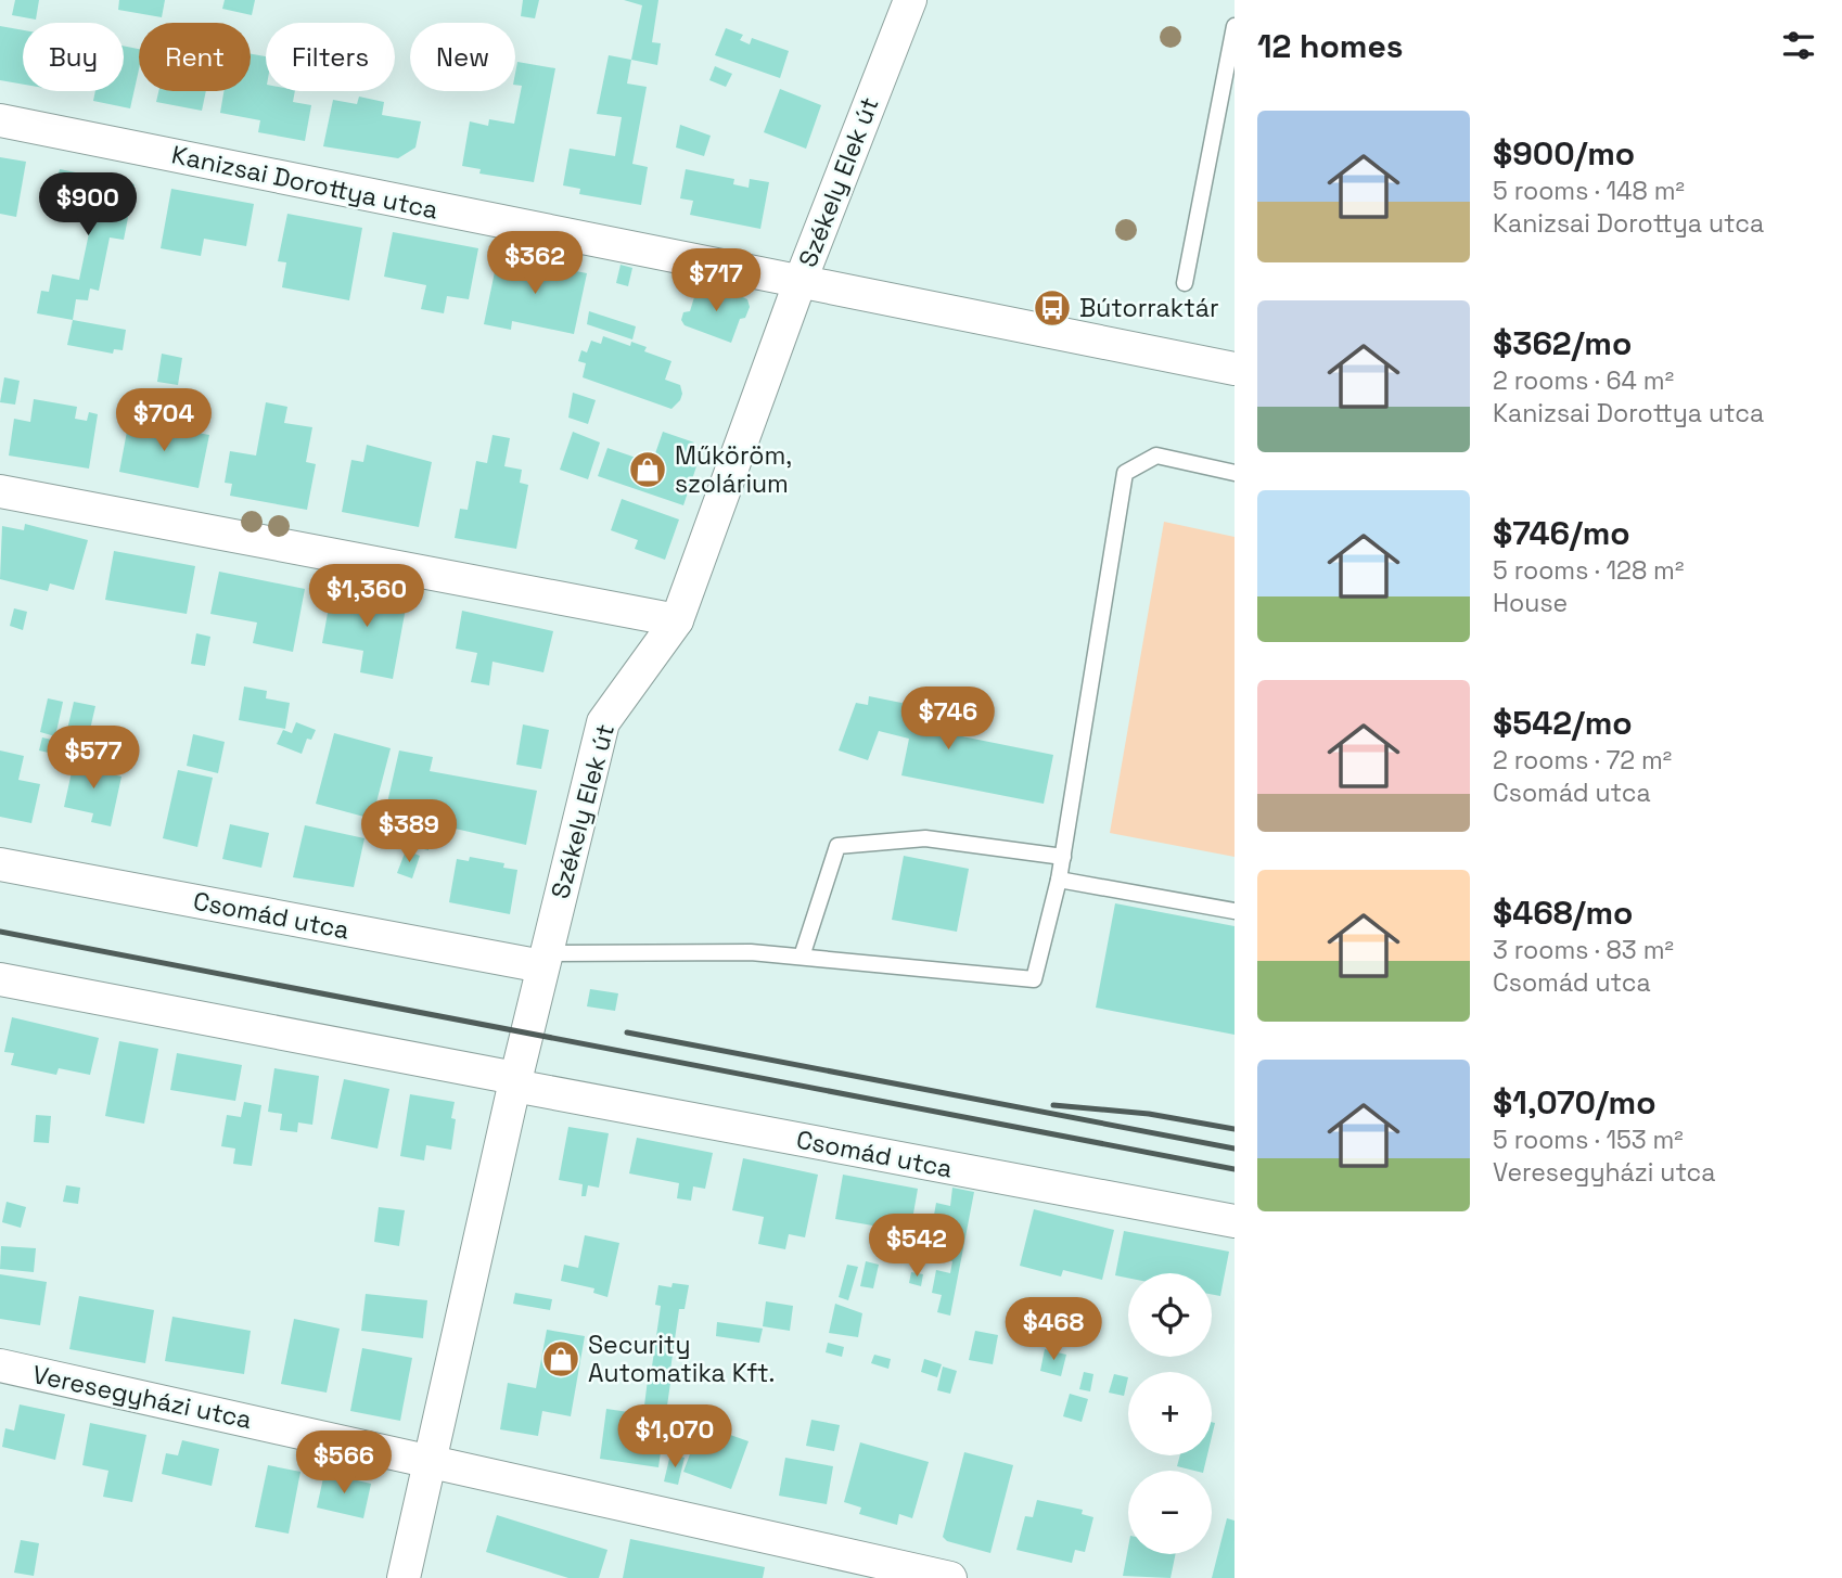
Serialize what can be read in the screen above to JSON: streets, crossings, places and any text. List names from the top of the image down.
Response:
{
  "streets": {
    "street": [
      "Kanizsai Dorottya utca",
      "Székely Elek út",
      "Csomád utca",
      "Veresegyházi utca"
    ]
  },
  "crossings": [
    ["Kanizsai Dorottya utca", "Székely Elek út"],
    ["Székely Elek út", "Csomád utca"],
    ["Székely Elek út", "Veresegyházi utca"]
  ],
  "places": {
    "bus stop": ["Bútorraktár"],
    "shop": ["Műköröm, szolárium", "Security Automatika Kft."]
  },
  "page": {
    "heading": "12 homes",
    "chip": [
      "Buy",
      "Rent",
      "Filters",
      "New"
    ],
    "list": [
      {
        "name": "$900/mo",
        "note": "5 rooms · 148 m² · Kanizsai Dorottya utca"
      },
      {
        "name": "$362/mo",
        "note": "2 rooms · 64 m² · Kanizsai Dorottya utca"
      },
      {
        "name": "$746/mo",
        "note": "5 rooms · 128 m² · House"
      },
      {
        "name": "$542/mo",
        "note": "2 rooms · 72 m² · Csomád utca"
      },
      {
        "name": "$468/mo",
        "note": "3 rooms · 83 m² · Csomád utca"
      },
      {
        "name": "$1,070/mo",
        "note": "5 rooms · 153 m² · Veresegyházi utca"
      }
    ],
    "price": [
      "$900",
      "$362",
      "$717",
      "$704",
      "$1,360",
      "$746",
      "$577",
      "$389",
      "$542",
      "$468",
      "$1,070",
      "$566"
    ],
    "map_buttons": ["+", "−"]
  }
}
